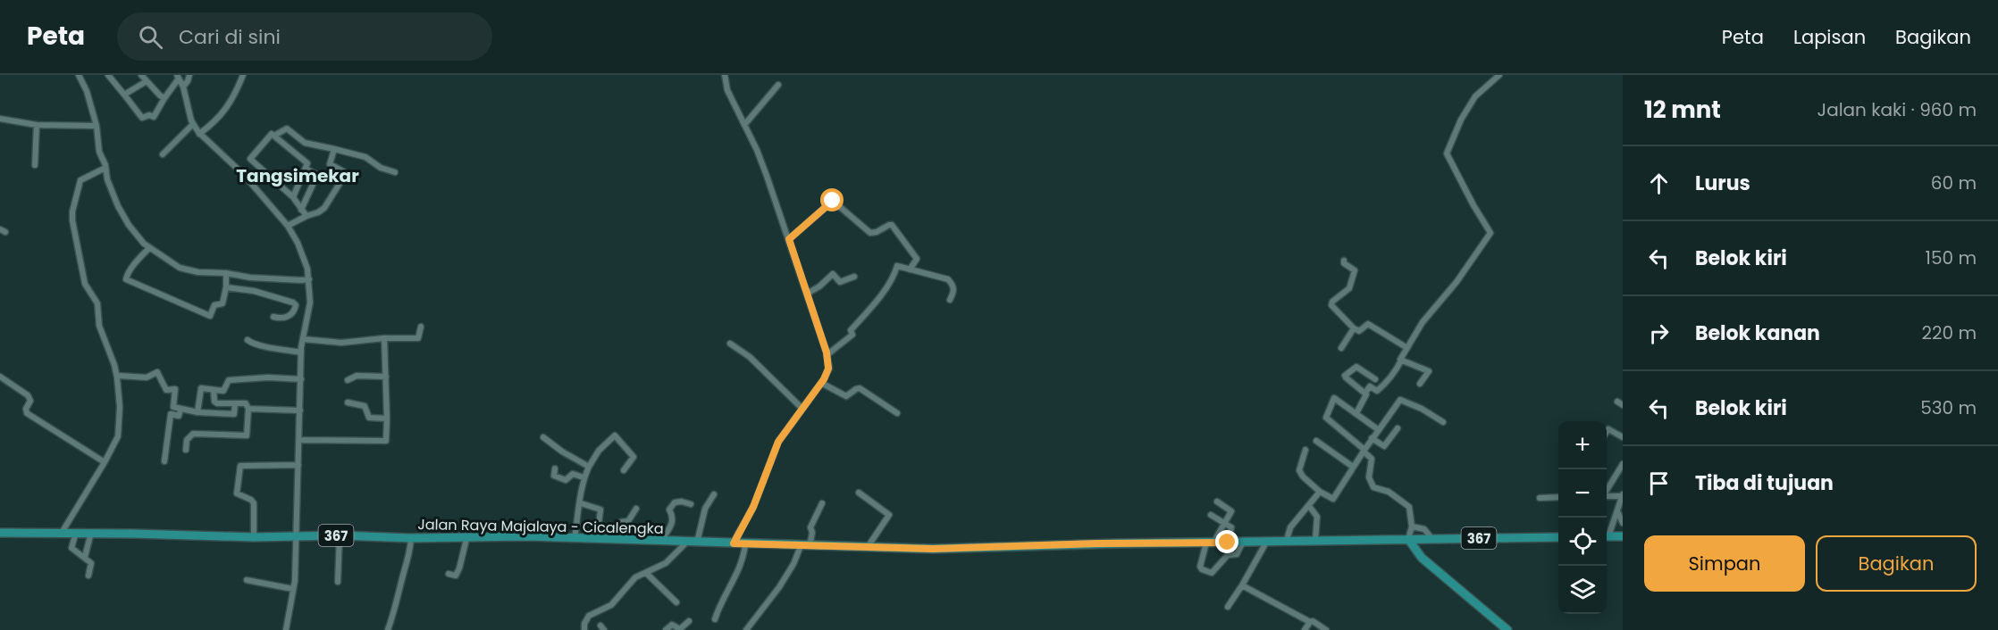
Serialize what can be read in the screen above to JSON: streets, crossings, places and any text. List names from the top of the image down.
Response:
{
  "streets": {
    "main road": ["Jalan Raya Majalaya - Cicalengka", "367"]
  },
  "districts": ["Tangsimekar"],
  "page": {
    "header": "Peta",
    "search": "Cari di sini",
    "nav": ["Peta", "Lapisan", "Bagikan"],
    "heading": ["12 mnt", "Jalan kaki · 960 m"],
    "list": [
      ["Lurus", "60 m"],
      ["Belok kiri", "150 m"],
      ["Belok kanan", "220 m"],
      ["Belok kiri", "530 m"],
      "Tiba di tujuan"
    ],
    "map_buttons": ["+", "−"],
    "buttons": ["Simpan", "Bagikan"]
  }
}
